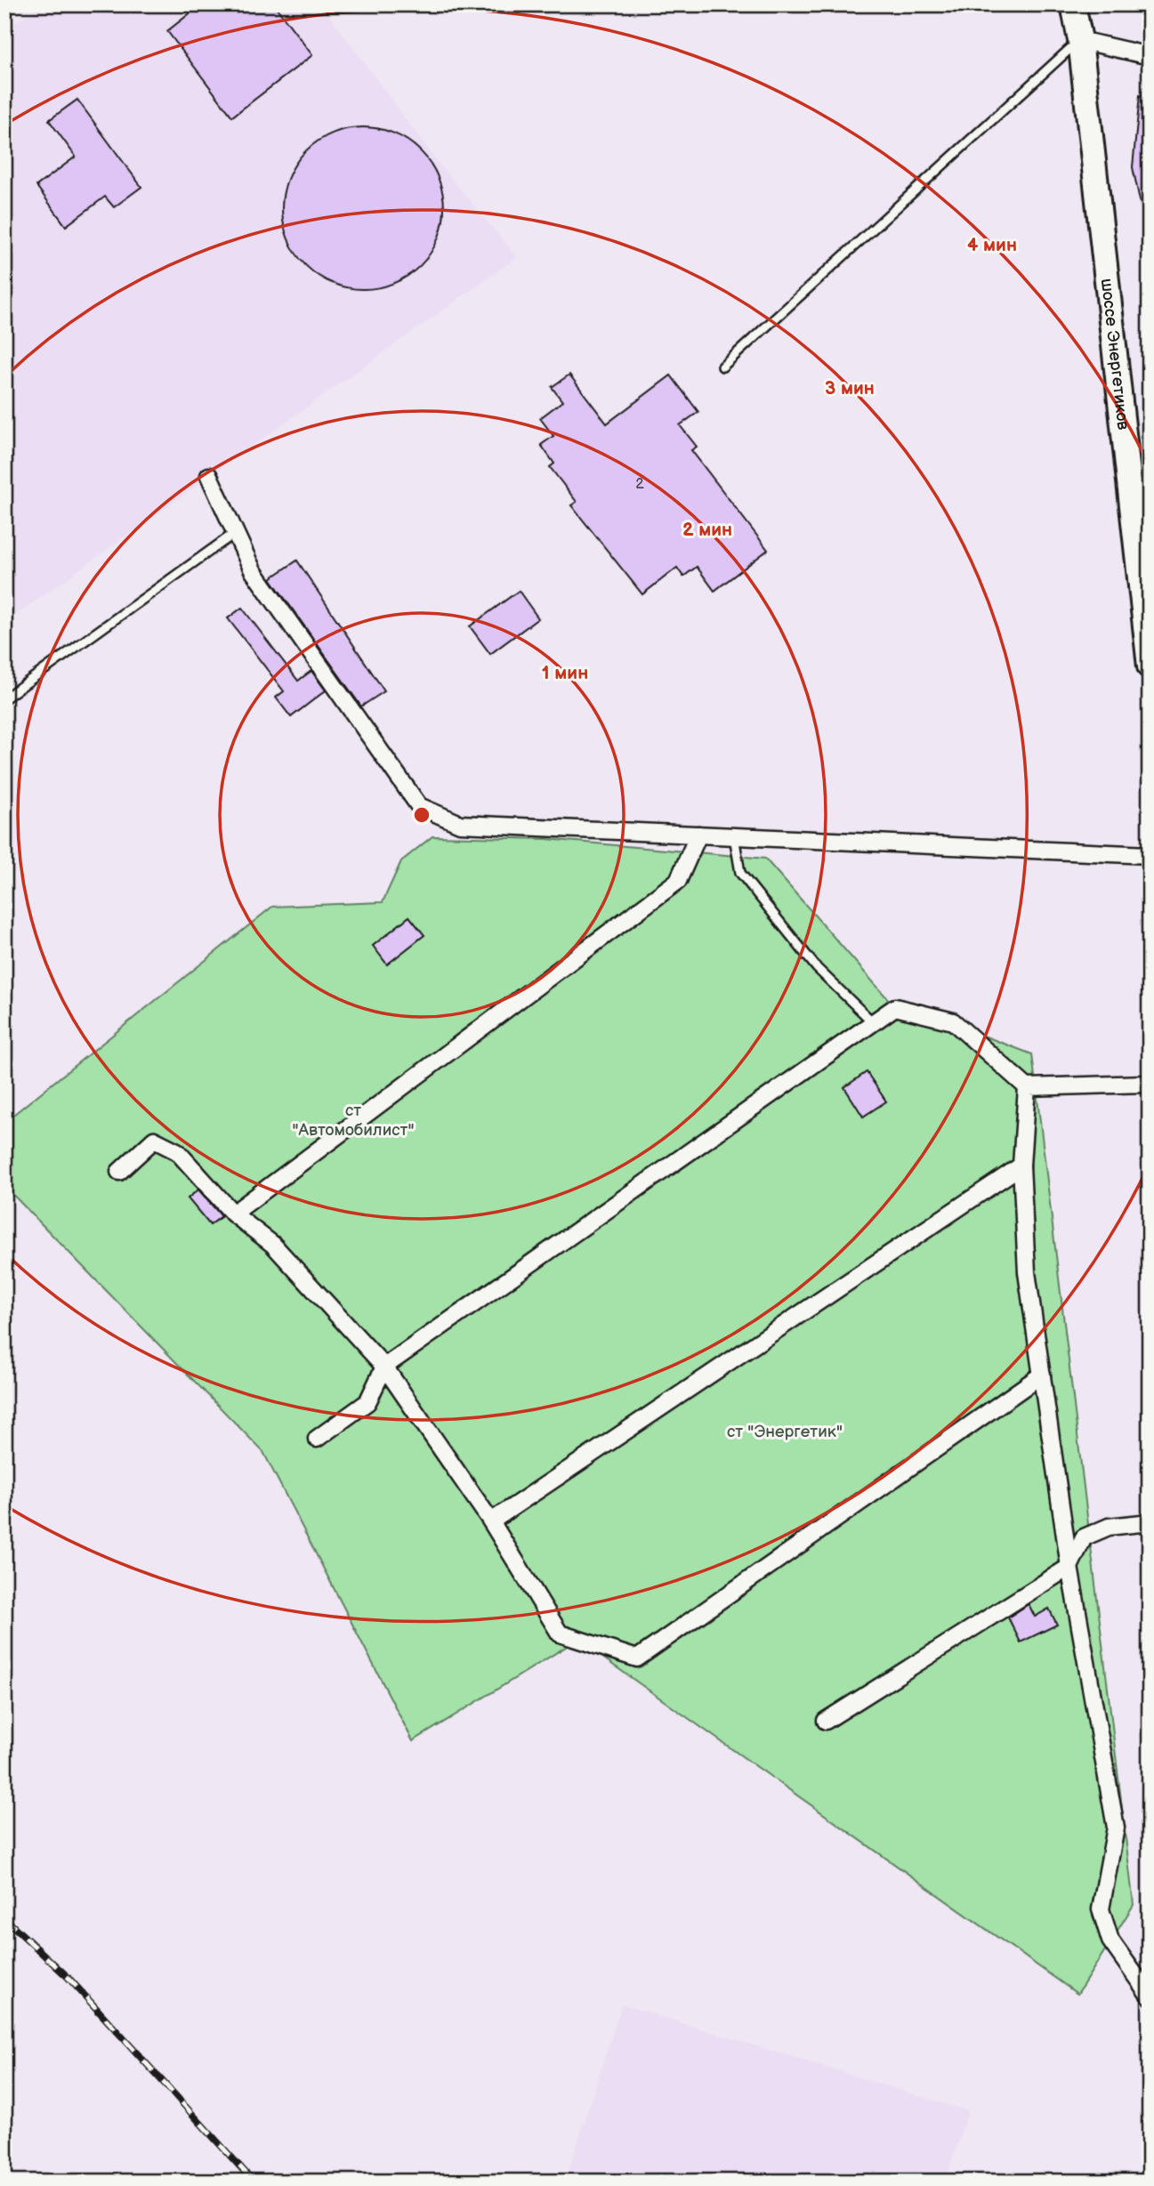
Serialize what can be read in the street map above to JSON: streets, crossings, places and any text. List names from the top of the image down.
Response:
{
  "streets": {
    "main road": ["шоссе Энергетиков"]
  },
  "parks": ["ст \"Автомобилист\"", "ст \"Энергетик\""],
  "house_numbers": ["2"],
  "rings": [
    "4 мин",
    "3 мин",
    "2 мин",
    "1 мин"
  ]
}
